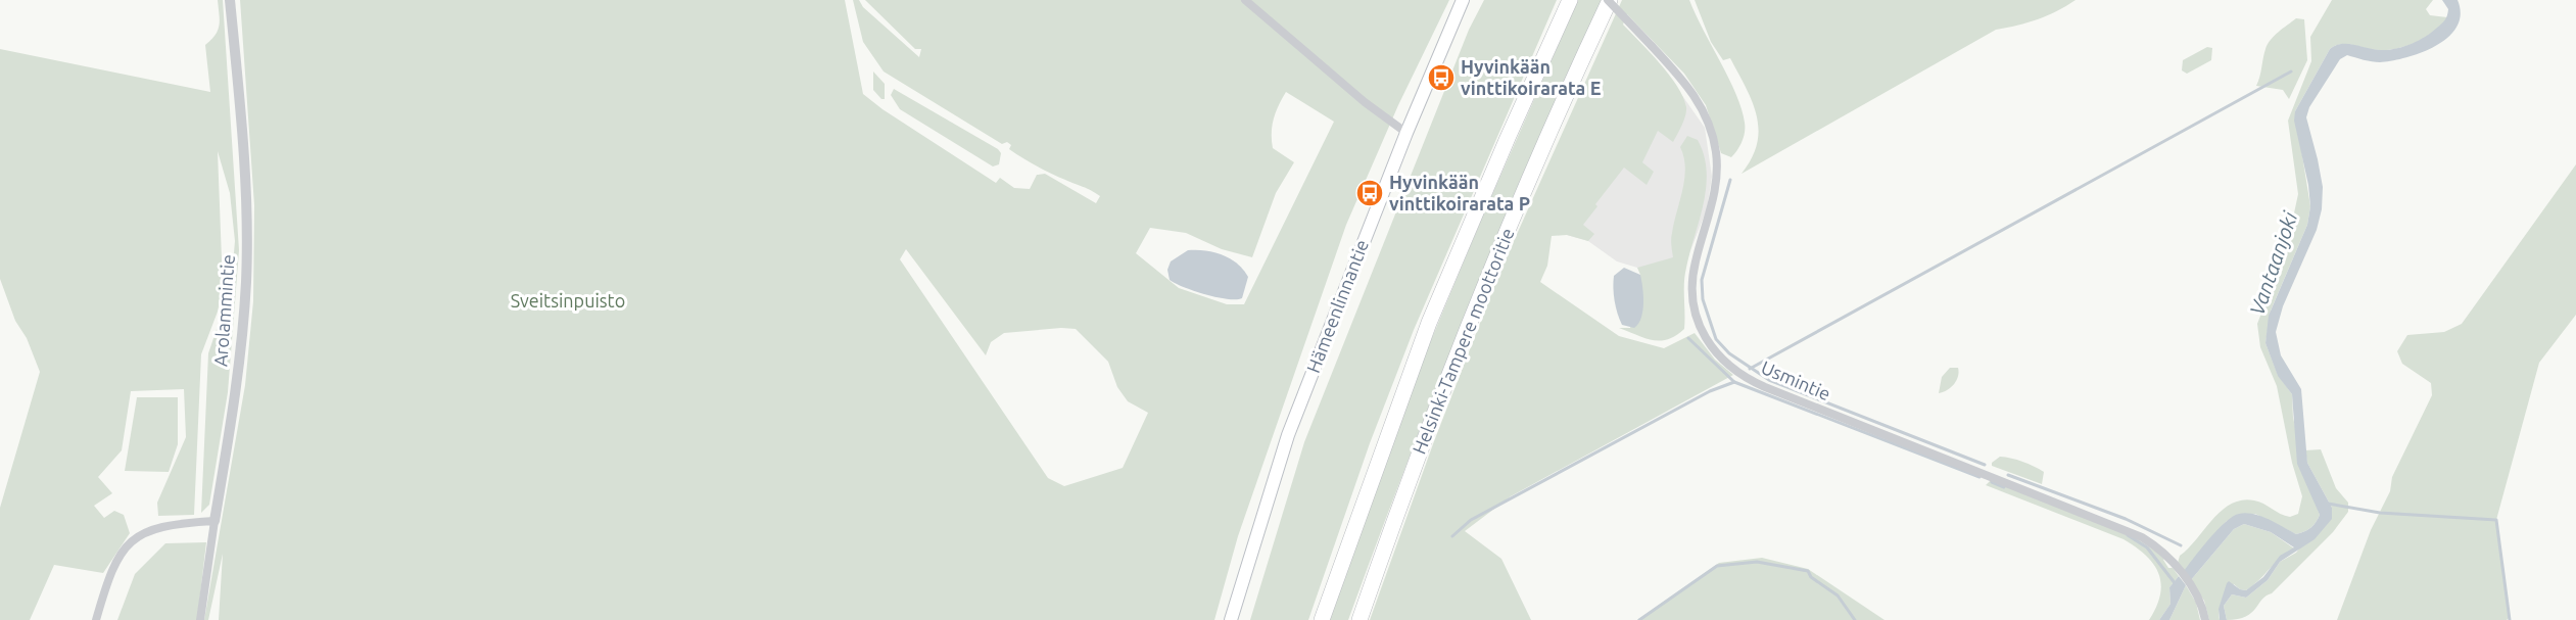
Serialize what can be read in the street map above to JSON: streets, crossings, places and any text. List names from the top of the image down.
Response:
{
  "streets": {
    "highway": ["Helsinki-Tampere moottoritie"],
    "main road": ["Hämeenlinnantie"],
    "street": ["Arolammintie", "Usmintie"]
  },
  "crossings": [
    ["Helsinki-Tampere moottoritie", "Usmintie"]
  ],
  "water": ["Vantaanjoki"],
  "parks": ["Sveitsinpuisto"],
  "places": {
    "bus stop": ["Hyvinkään vinttikoirarata E", "Hyvinkään vinttikoirarata P"]
  }
}
